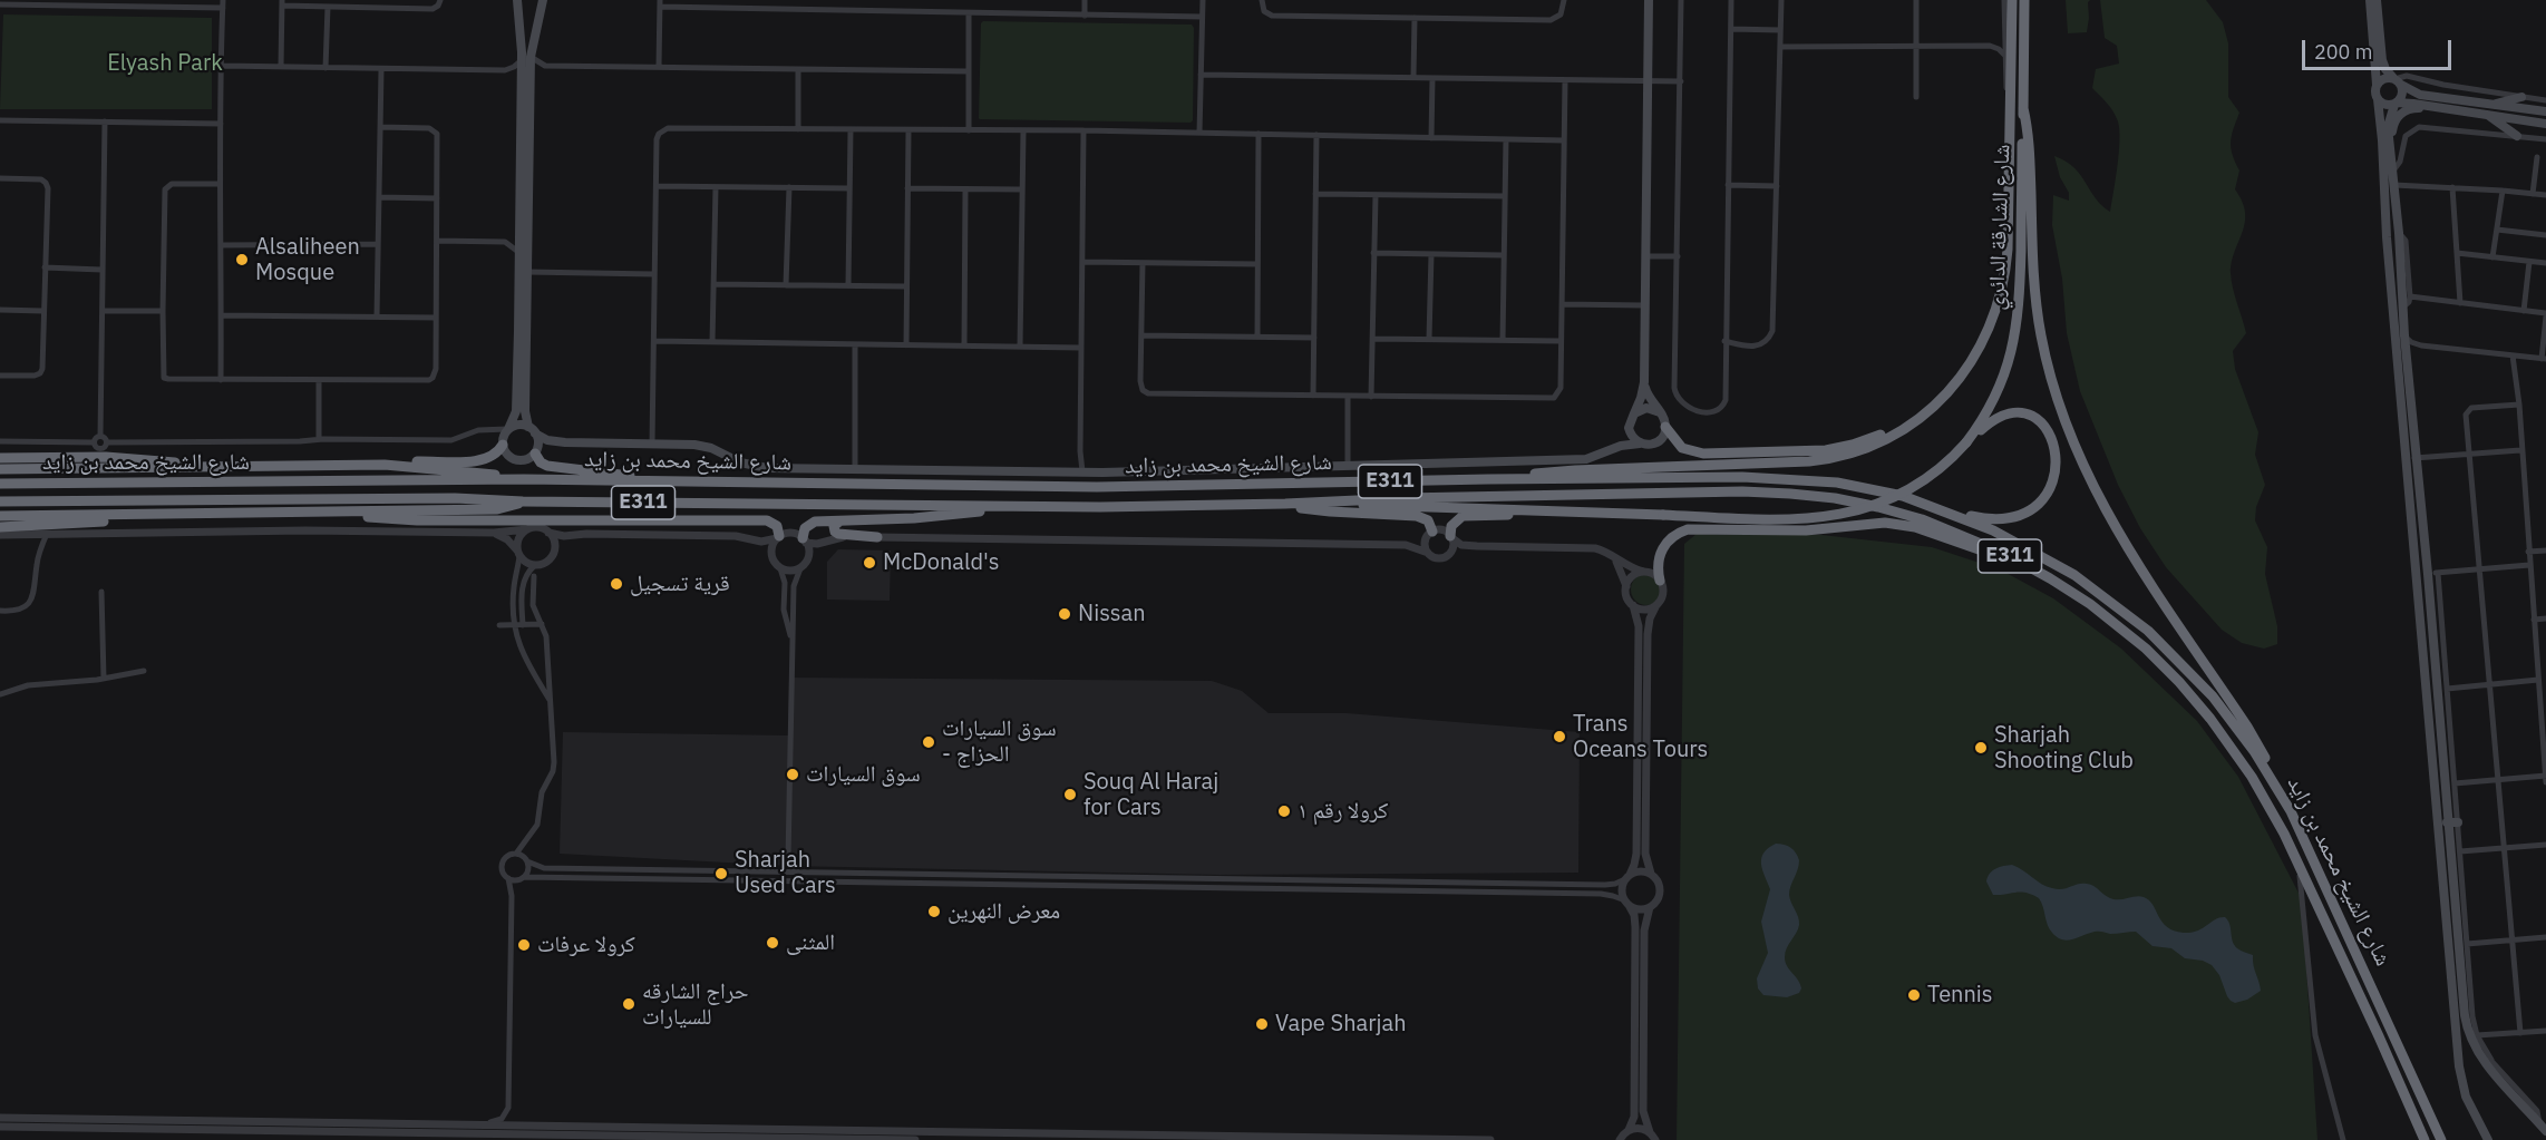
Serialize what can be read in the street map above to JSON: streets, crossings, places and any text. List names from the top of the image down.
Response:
{
  "streets": {
    "highway": ["شارع الشارقة الدائري", "شارع الشيخ محمد بن زايد", "E311"]
  },
  "parks": ["Elyash Park"],
  "places": [
    "Alsaliheen Mosque",
    "McDonald's",
    "قرية تسجيل",
    "Nissan",
    "Trans Oceans Tours",
    "سوق السيارات - الحزاج",
    "Sharjah Shooting Club",
    "سوق السيارات",
    "Souq Al Haraj for Cars",
    "كرولا رقم ١",
    "Sharjah Used Cars",
    "معرض النهرين",
    "المثنى",
    "كرولا عرفات",
    "Tennis",
    "حراج الشارقه للسيارات",
    "Vape Sharjah"
  ],
  "scale_bar": "200 m"
}
